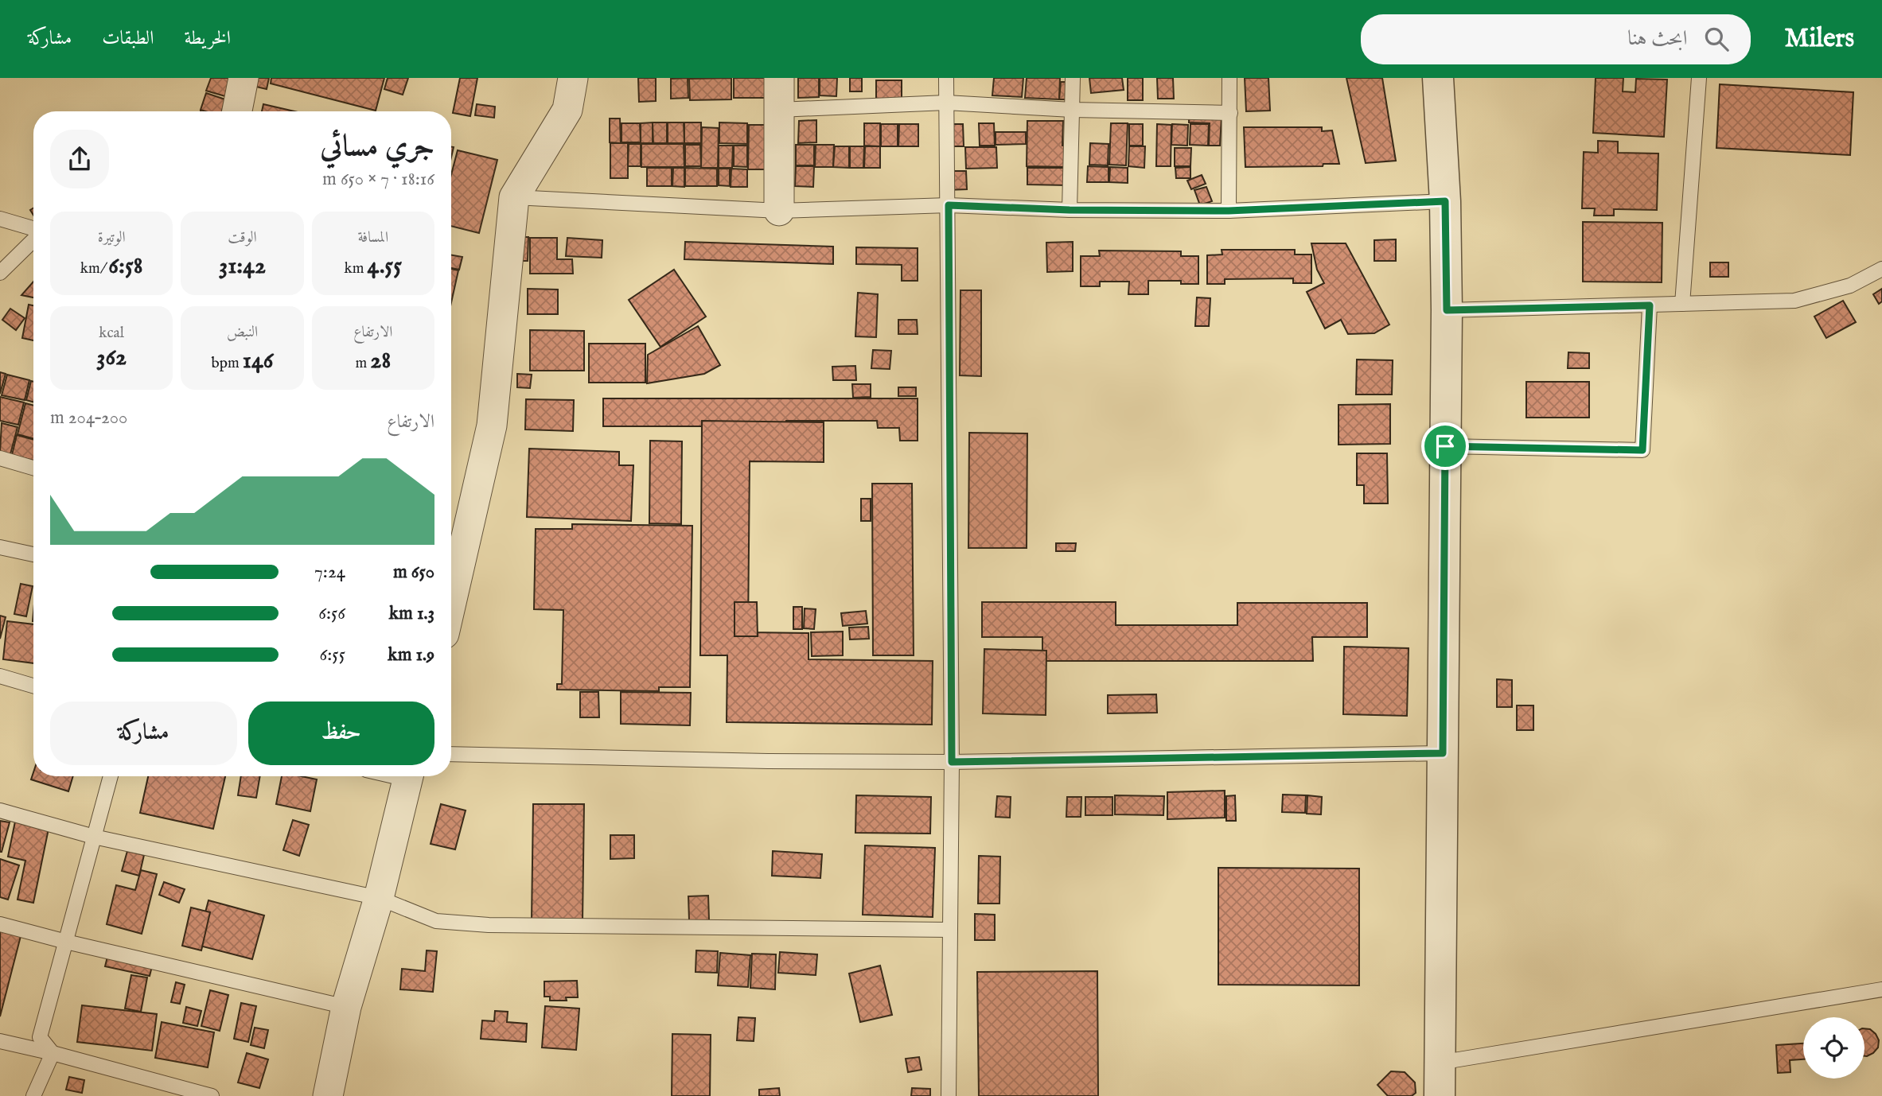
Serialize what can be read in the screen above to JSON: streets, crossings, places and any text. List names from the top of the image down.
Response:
{
  "page": {
    "header": "Milers",
    "search": "ابحث هنا",
    "nav": ["الخريطة", "الطبقات", "مشاركة"],
    "heading": ["جري مسائي", "18:16 · 7 × 650 m"],
    "stats": [
      ["المسافة", "4.55 km"],
      ["الوقت", "31:42"],
      ["الوتيرة", "6:58 /km"],
      ["الارتفاع", "28 m"],
      ["النبض", "146 bpm"],
      ["kcal", "362"]
    ],
    "chart": ["الارتفاع", "200–204 m"],
    "list": [
      {
        "name": "650 m",
        "note": "7:24"
      },
      {
        "name": "1.3 km",
        "note": "6:56"
      },
      {
        "name": "1.9 km",
        "note": "6:55"
      }
    ],
    "buttons": ["حفظ", "مشاركة"]
  }
}
